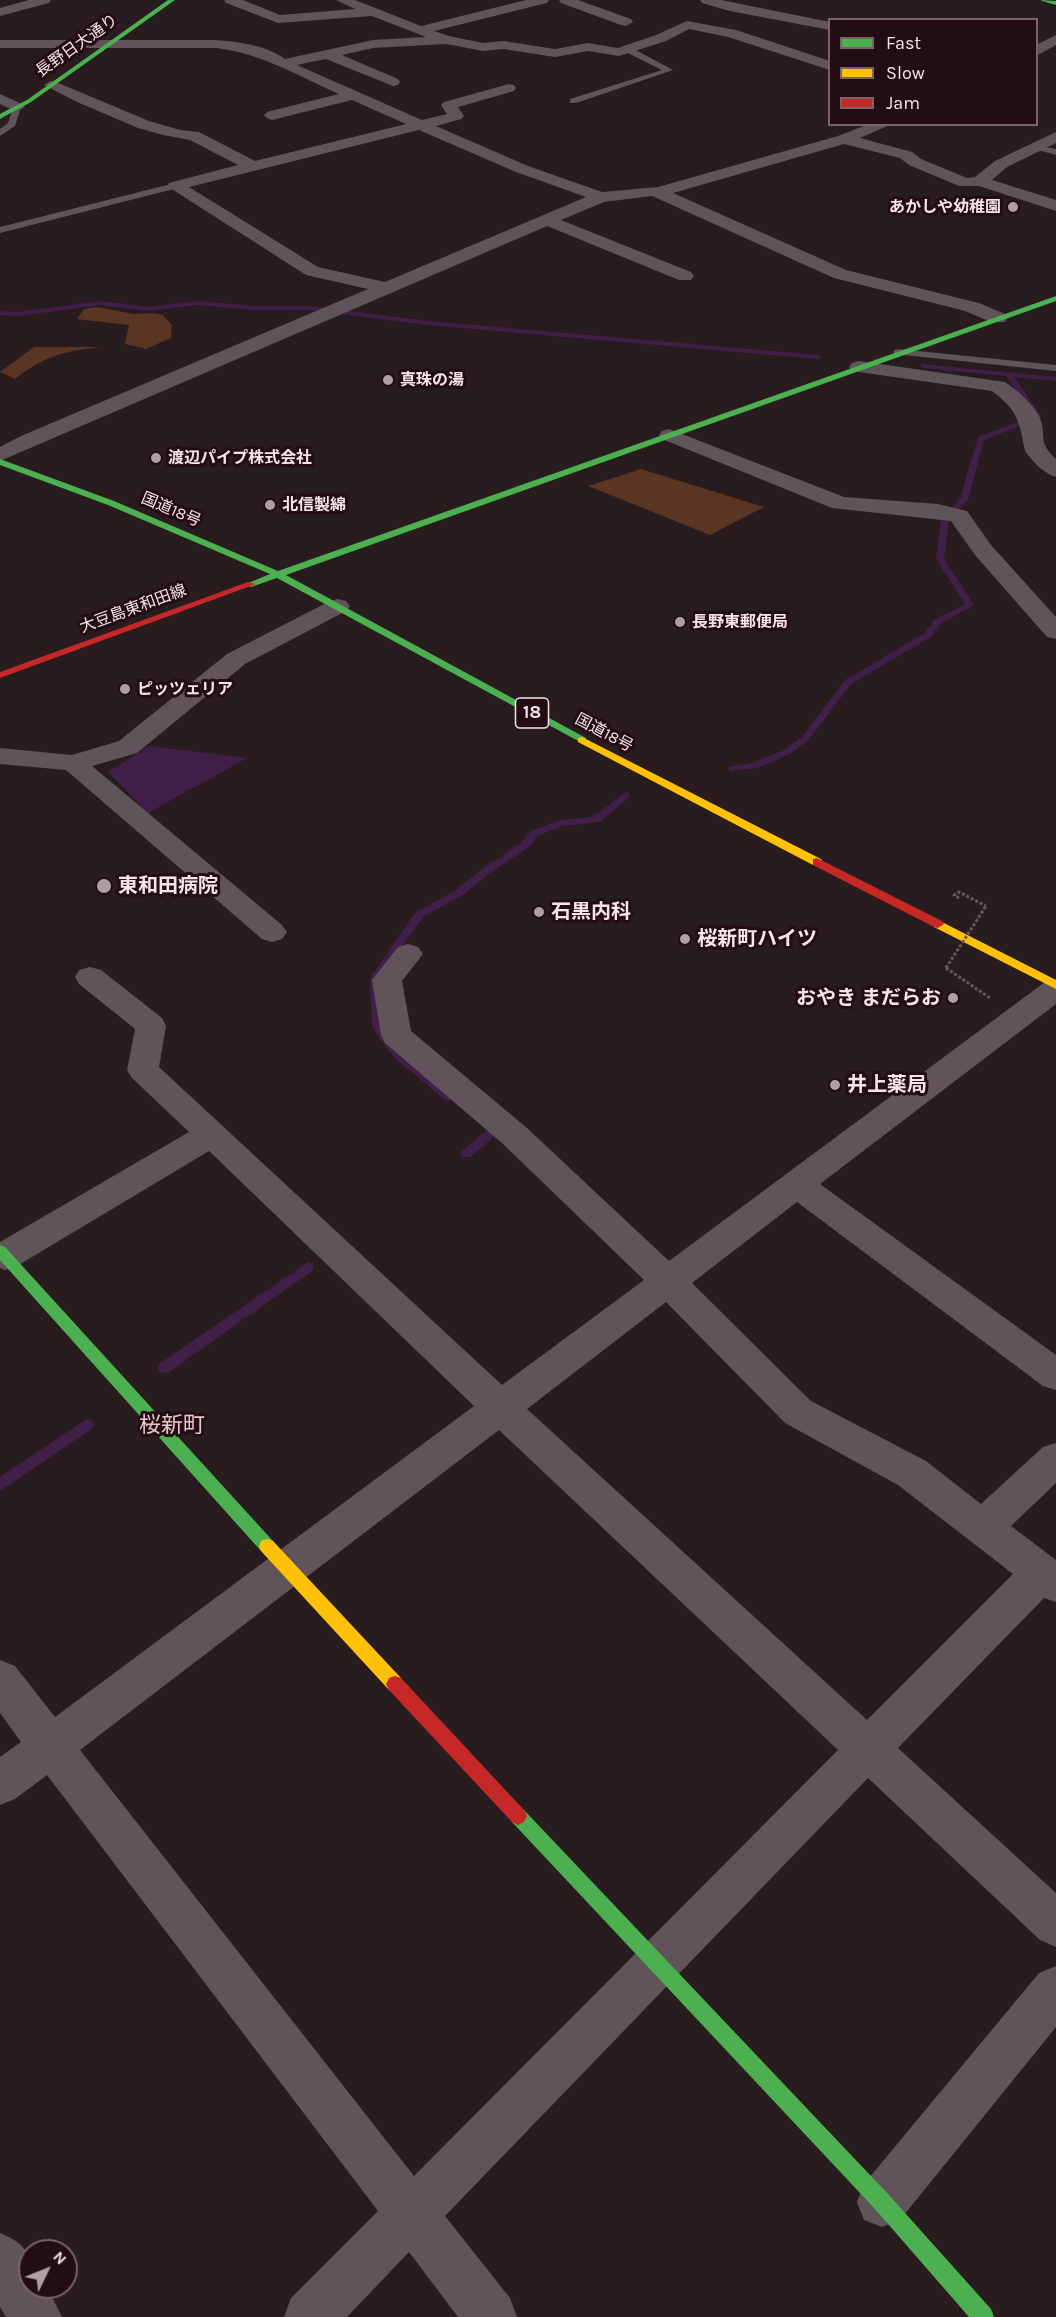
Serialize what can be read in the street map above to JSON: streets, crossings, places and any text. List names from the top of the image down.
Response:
{
  "streets": {
    "main road": [
      "長野日大通り",
      "国道18号",
      "大豆島東和田線",
      "18"
    ]
  },
  "crossings": [
    ["国道18号", "大豆島東和田線"]
  ],
  "districts": ["桜新町"],
  "places": [
    "あかしや幼稚園",
    "真珠の湯",
    "渡辺パイプ株式会社",
    "北信製綿",
    "長野東郵便局",
    "ピッツェリア",
    "東和田病院",
    "石黒内科",
    "桜新町ハイツ",
    "おやき まだらお",
    "井上薬局"
  ],
  "legend": ["Fast", "Slow", "Jam"],
  "north": "top right"
}
